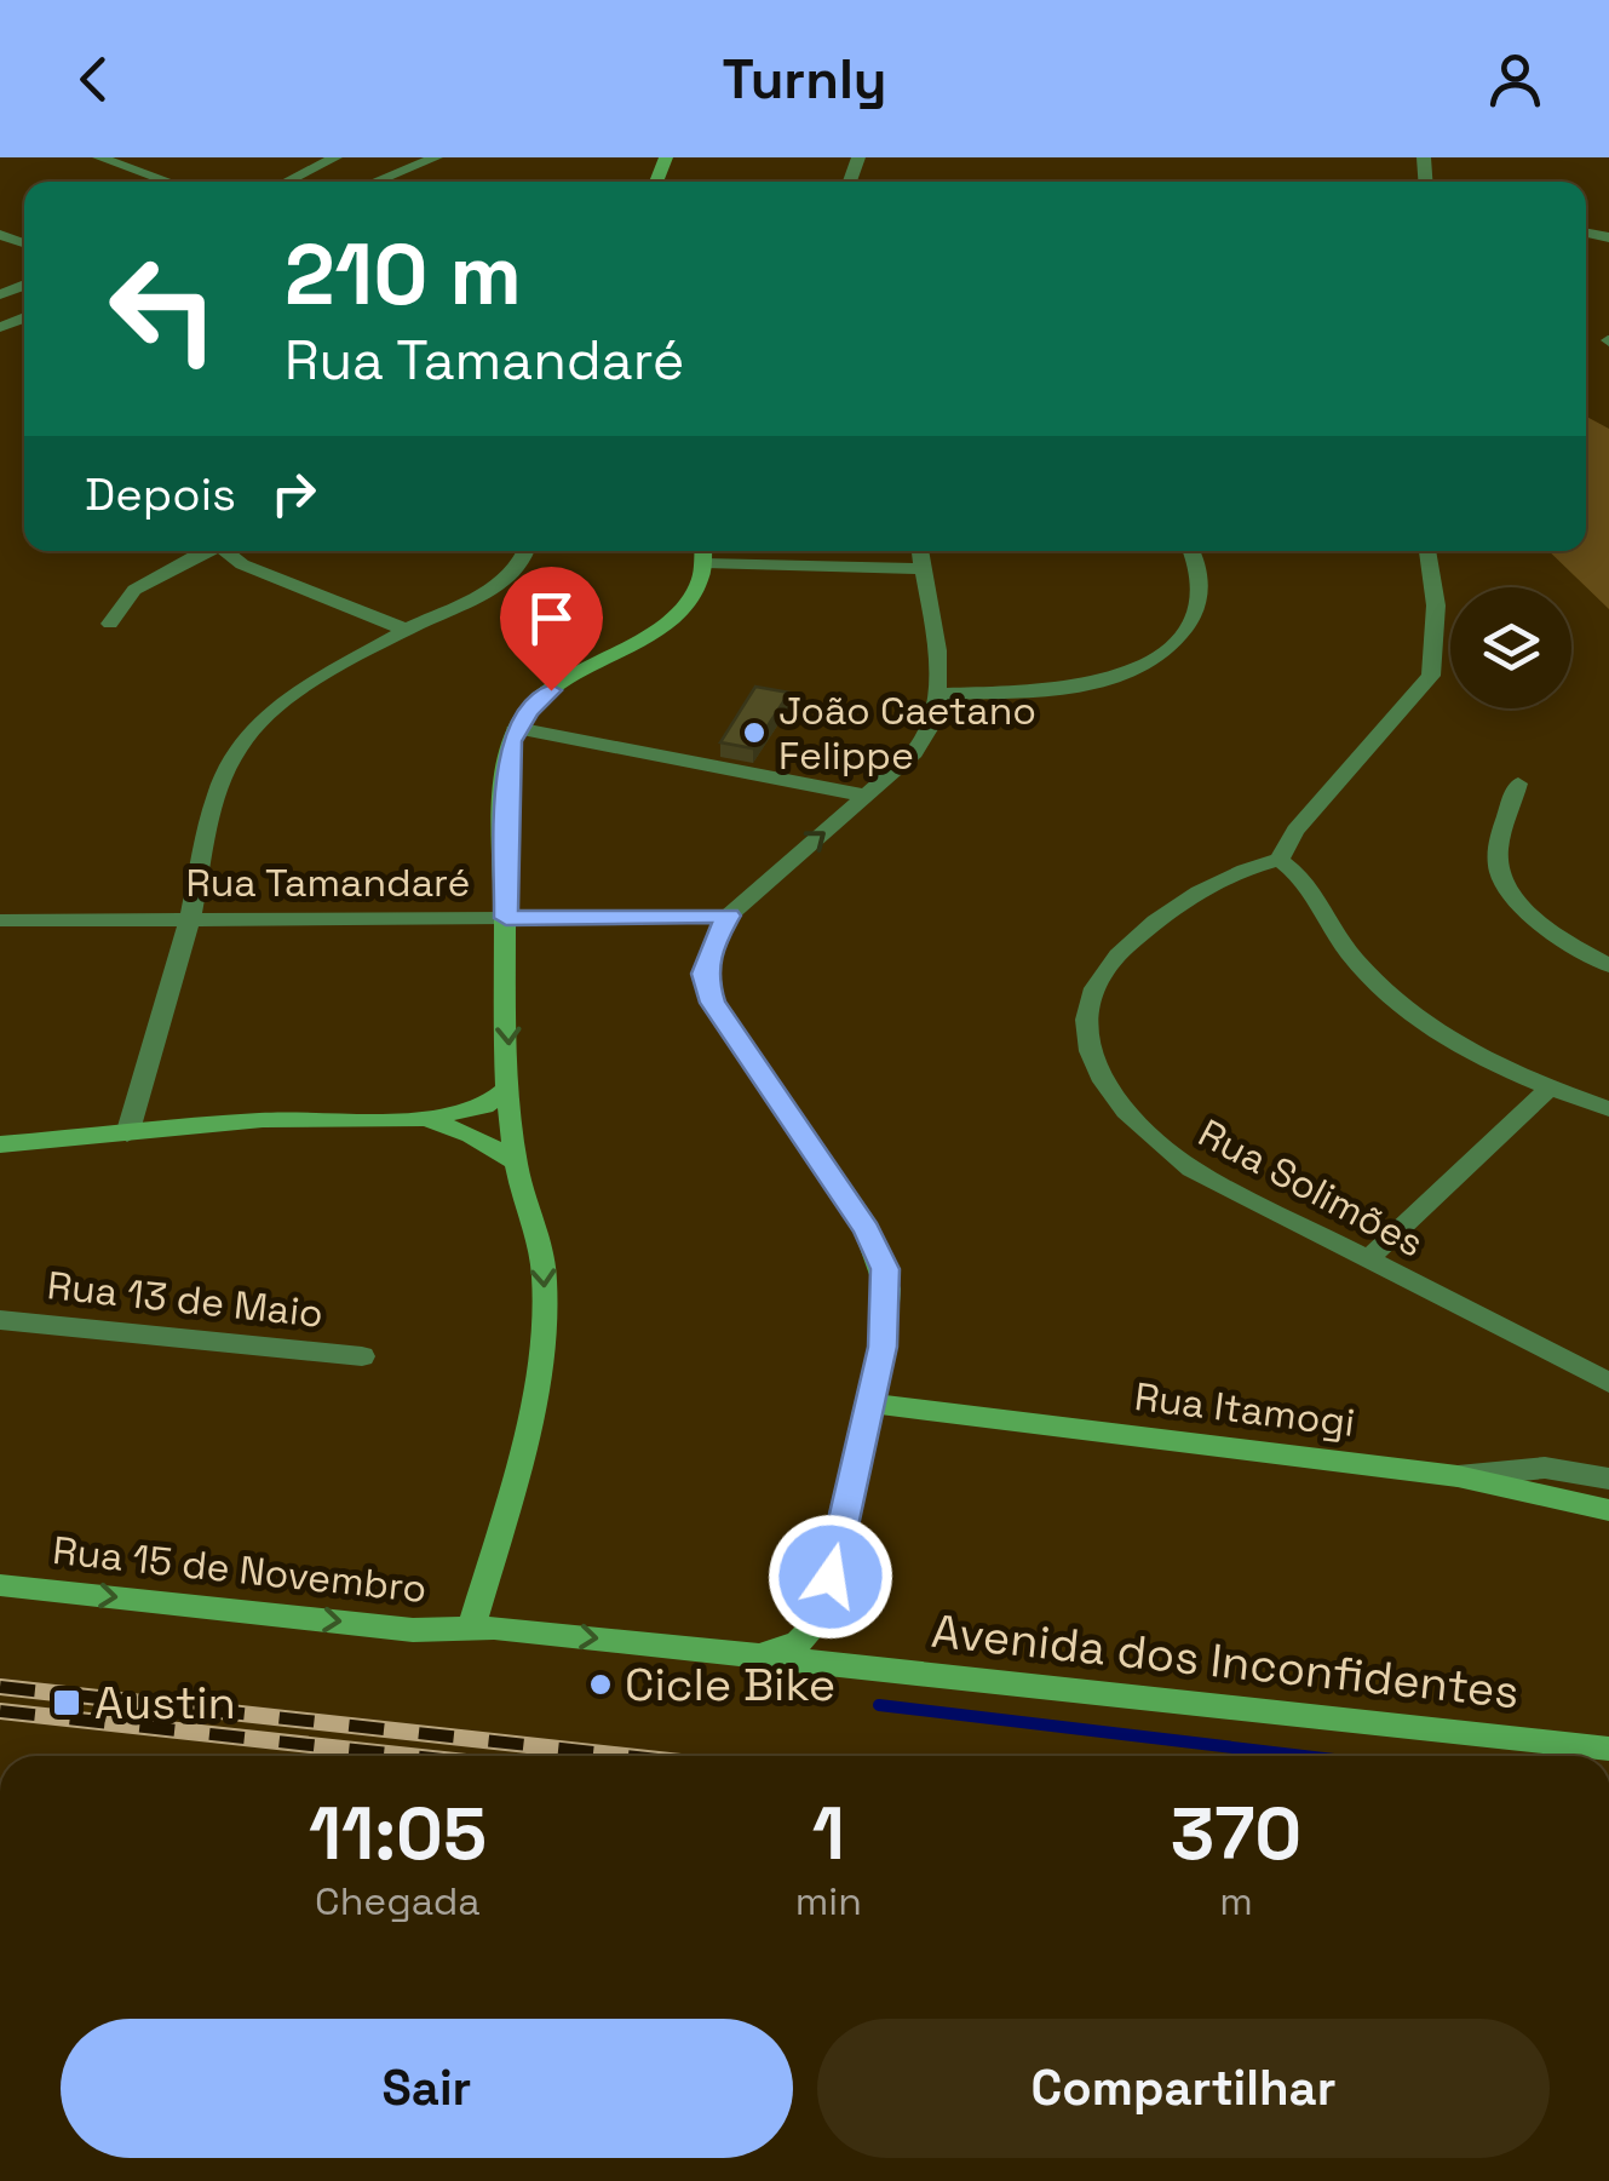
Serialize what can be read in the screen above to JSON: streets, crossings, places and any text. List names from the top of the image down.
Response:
{
  "streets": {
    "main road": [
      "Rua Tamandaré",
      "Rua Itamogi",
      "Rua 15 de Novembro",
      "Avenida dos Inconfidentes"
    ],
    "street": ["Rua Solimões", "Rua 13 de Maio"]
  },
  "crossings": [
    ["Rua 15 de Novembro", "Avenida dos Inconfidentes"]
  ],
  "one_way": ["Rua 15 de Novembro"],
  "places": {
    "other": ["João Caetano Felippe", "Cicle Bike"],
    "transit": ["Austin"]
  },
  "page": {
    "header": "Turnly",
    "turn": ["210 m", "Rua Tamandaré"],
    "then": "Depois",
    "eta": [
      "11:05",
      "Chegada",
      "1",
      "min",
      "370",
      "m"
    ],
    "buttons": ["Sair", "Compartilhar"]
  }
}
